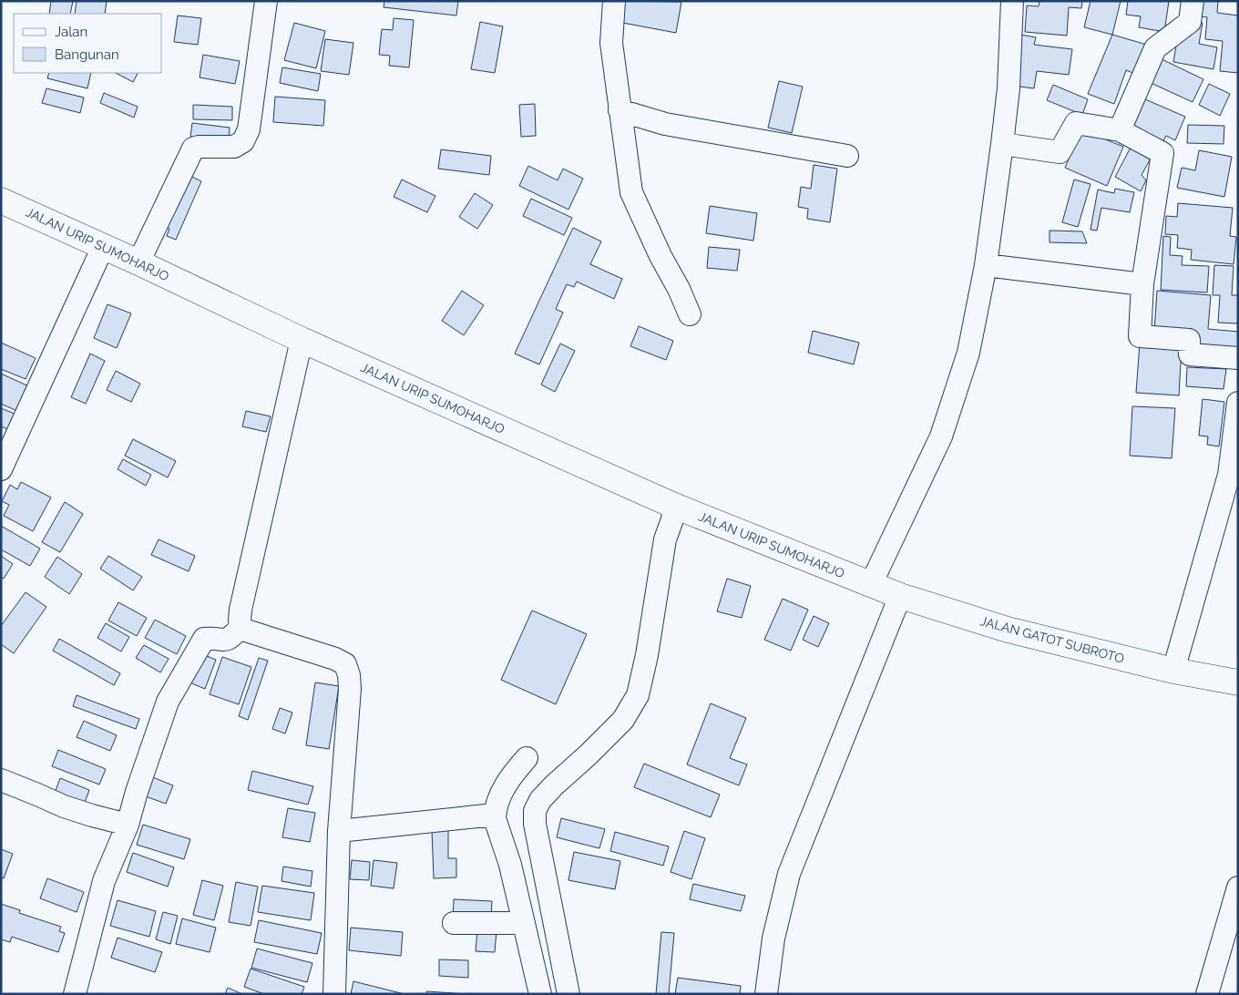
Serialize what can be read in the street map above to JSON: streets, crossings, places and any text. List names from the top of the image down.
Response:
{
  "streets": {
    "main road": ["JALAN URIP SUMOHARJO", "JALAN GATOT SUBROTO"]
  },
  "crossings": [
    ["JALAN URIP SUMOHARJO", "JALAN GATOT SUBROTO"]
  ],
  "legend": ["Jalan", "Bangunan"]
}
